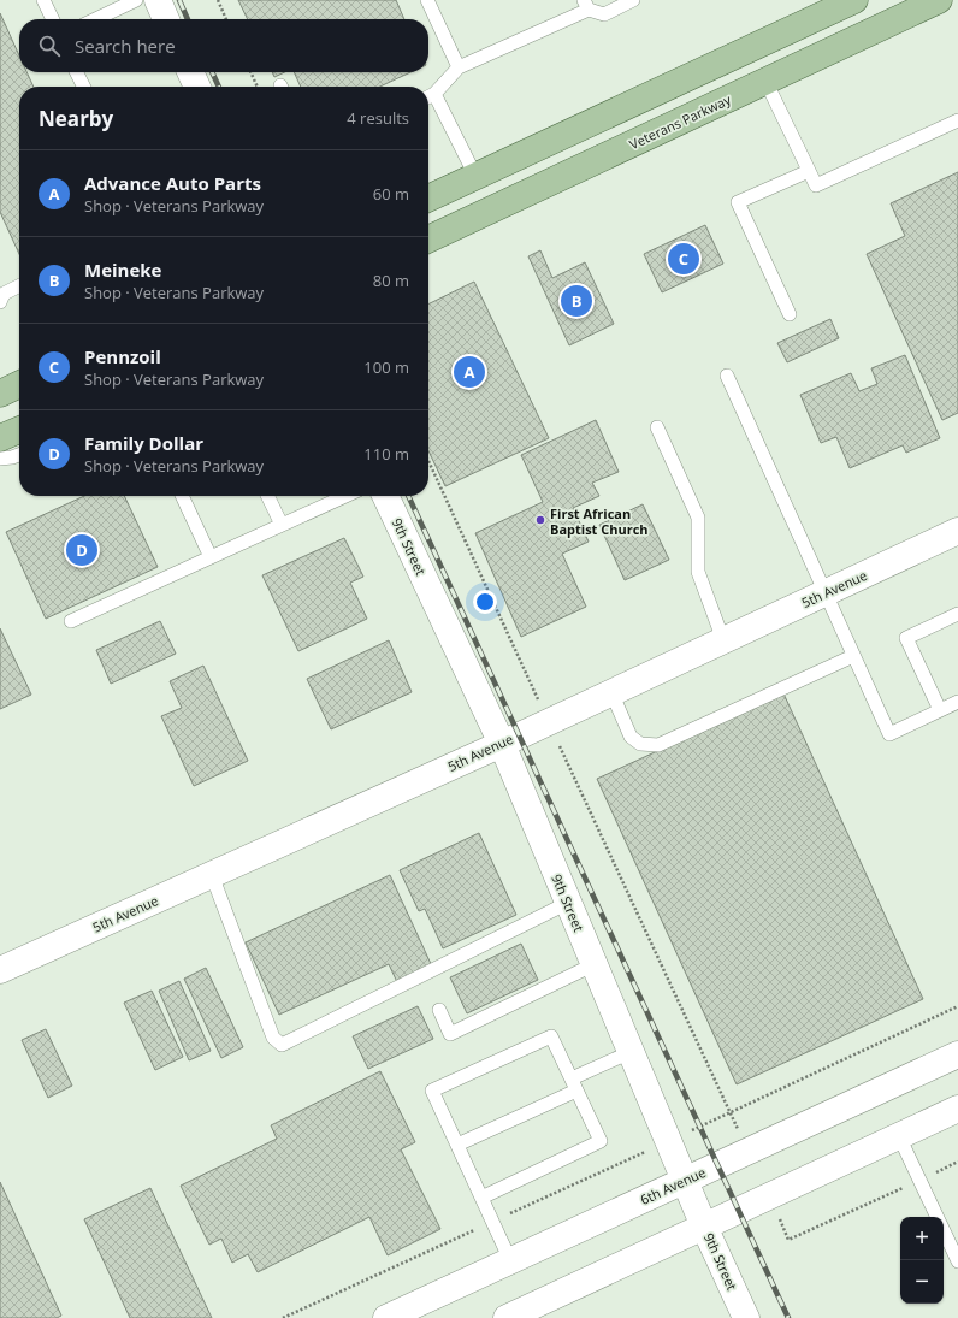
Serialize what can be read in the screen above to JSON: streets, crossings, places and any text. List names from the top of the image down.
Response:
{
  "streets": {
    "main road": ["Veterans Parkway"],
    "street": ["9th Street", "5th Avenue", "6th Avenue"]
  },
  "crossings": [
    ["9th Street", "5th Avenue"],
    ["9th Street", "6th Avenue"]
  ],
  "places": ["First African Baptist Church"],
  "page": {
    "search": "Search here",
    "heading": ["Nearby", "4 results"],
    "list": [
      {
        "mark": "A",
        "name": "Advance Auto Parts",
        "note": "Shop · Veterans Parkway",
        "value": "60 m"
      },
      {
        "mark": "B",
        "name": "Meineke",
        "note": "Shop · Veterans Parkway",
        "value": "80 m"
      },
      {
        "mark": "C",
        "name": "Pennzoil",
        "note": "Shop · Veterans Parkway",
        "value": "100 m"
      },
      {
        "mark": "D",
        "name": "Family Dollar",
        "note": "Shop · Veterans Parkway",
        "value": "110 m"
      }
    ],
    "pins": [
      "C",
      "B",
      "A",
      "D"
    ],
    "map_buttons": ["+", "−"]
  }
}
